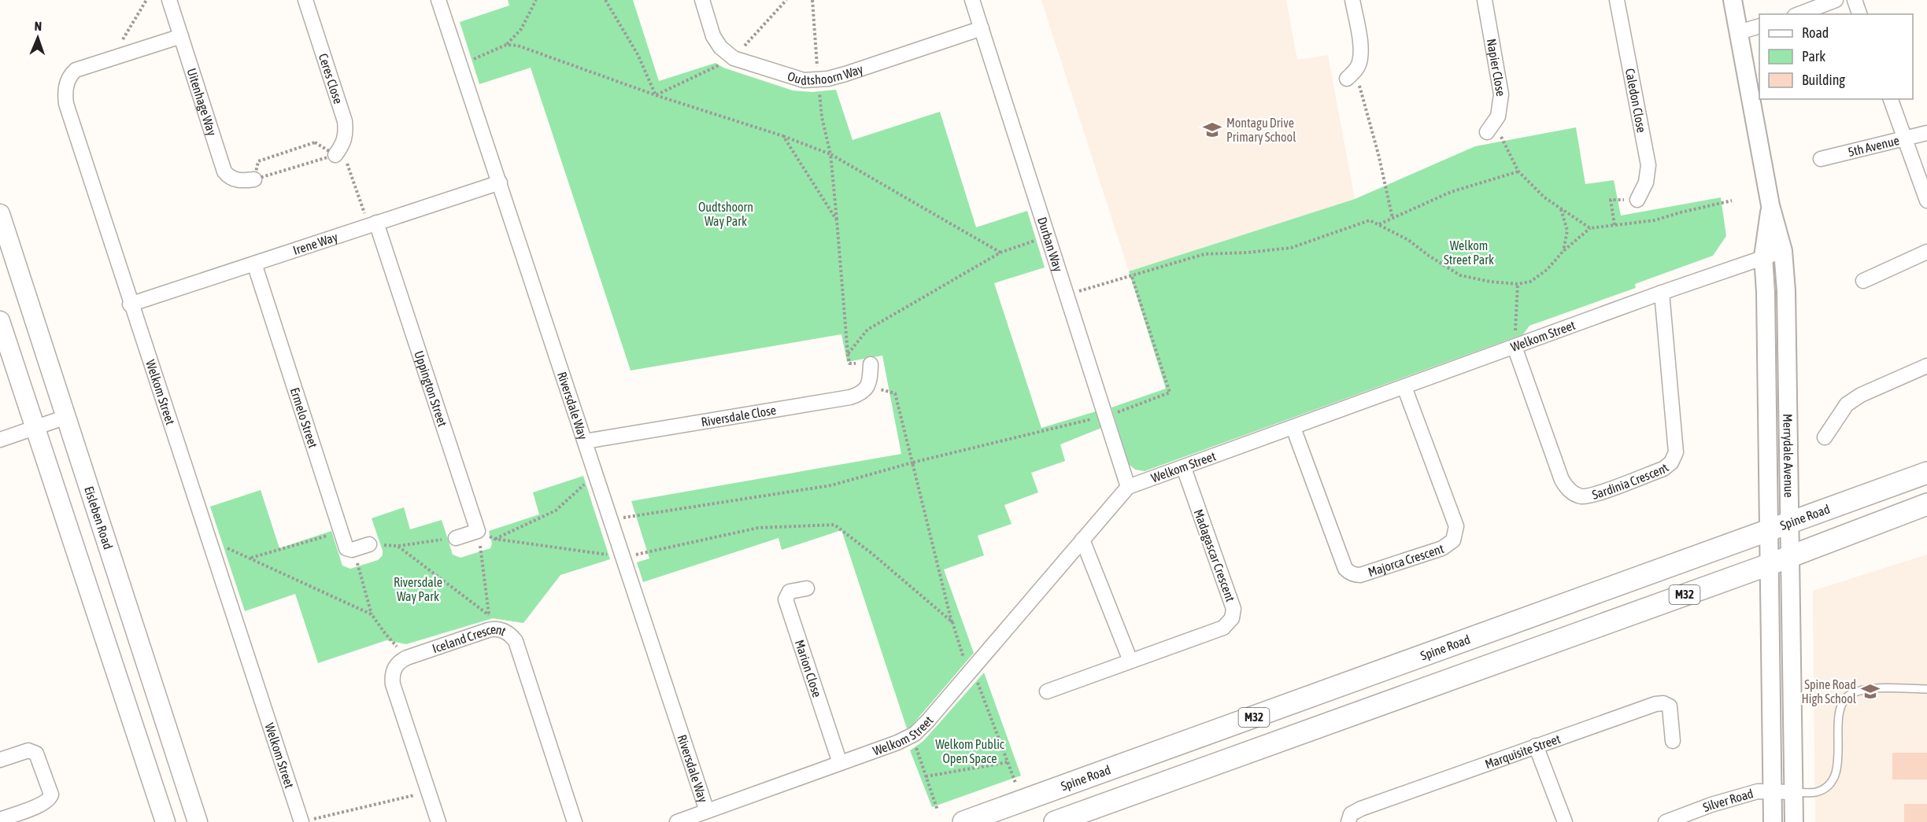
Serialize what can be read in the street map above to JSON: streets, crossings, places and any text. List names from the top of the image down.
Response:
{
  "streets": {
    "main road": ["Eisleben Road", "Spine Road", "M32"],
    "street": [
      "Napier Close",
      "Oudtshoorn Way",
      "Ceres Close",
      "Caledon Close",
      "Uitenhage Way",
      "5th Avenue",
      "Irene Way",
      "Durban Way",
      "Welkom Street",
      "Uppington Street",
      "Riversdale Way",
      "Riversdale Close",
      "Ermelo Street",
      "Merrydale Avenue",
      "Sardinia Crescent",
      "Madagascar Crescent",
      "Majorca Crescent",
      "Iceland Crescent",
      "Marion Close",
      "Marquisite Street",
      "Silver Road"
    ]
  },
  "crossings": [
    ["Oudtshoorn Way", "Durban Way"],
    ["Uitenhage Way", "Welkom Street"],
    ["Irene Way", "Welkom Street"],
    ["Irene Way", "Uppington Street"],
    ["Irene Way", "Riversdale Way"],
    ["Irene Way", "Ermelo Street"],
    ["Durban Way", "Welkom Street"],
    ["Welkom Street", "Riversdale Way"],
    ["Welkom Street", "Merrydale Avenue"],
    ["Welkom Street", "Sardinia Crescent"],
    ["Welkom Street", "Madagascar Crescent"],
    ["Welkom Street", "Majorca Crescent"],
    ["Welkom Street", "Marion Close"],
    ["Riversdale Way", "Riversdale Close"],
    ["Merrydale Avenue", "Spine Road"],
    ["Merrydale Avenue", "M32"],
    ["Merrydale Avenue", "Silver Road"]
  ],
  "parks": [
    "Oudtshoorn Way Park",
    "Welkom Street Park",
    "Riversdale Way Park",
    "Welkom Public Open Space"
  ],
  "places": {
    "school or university": ["Montagu Drive Primary School", "Spine Road High School"]
  },
  "legend": ["Road", "Park", "Building"],
  "north": "top"
}
